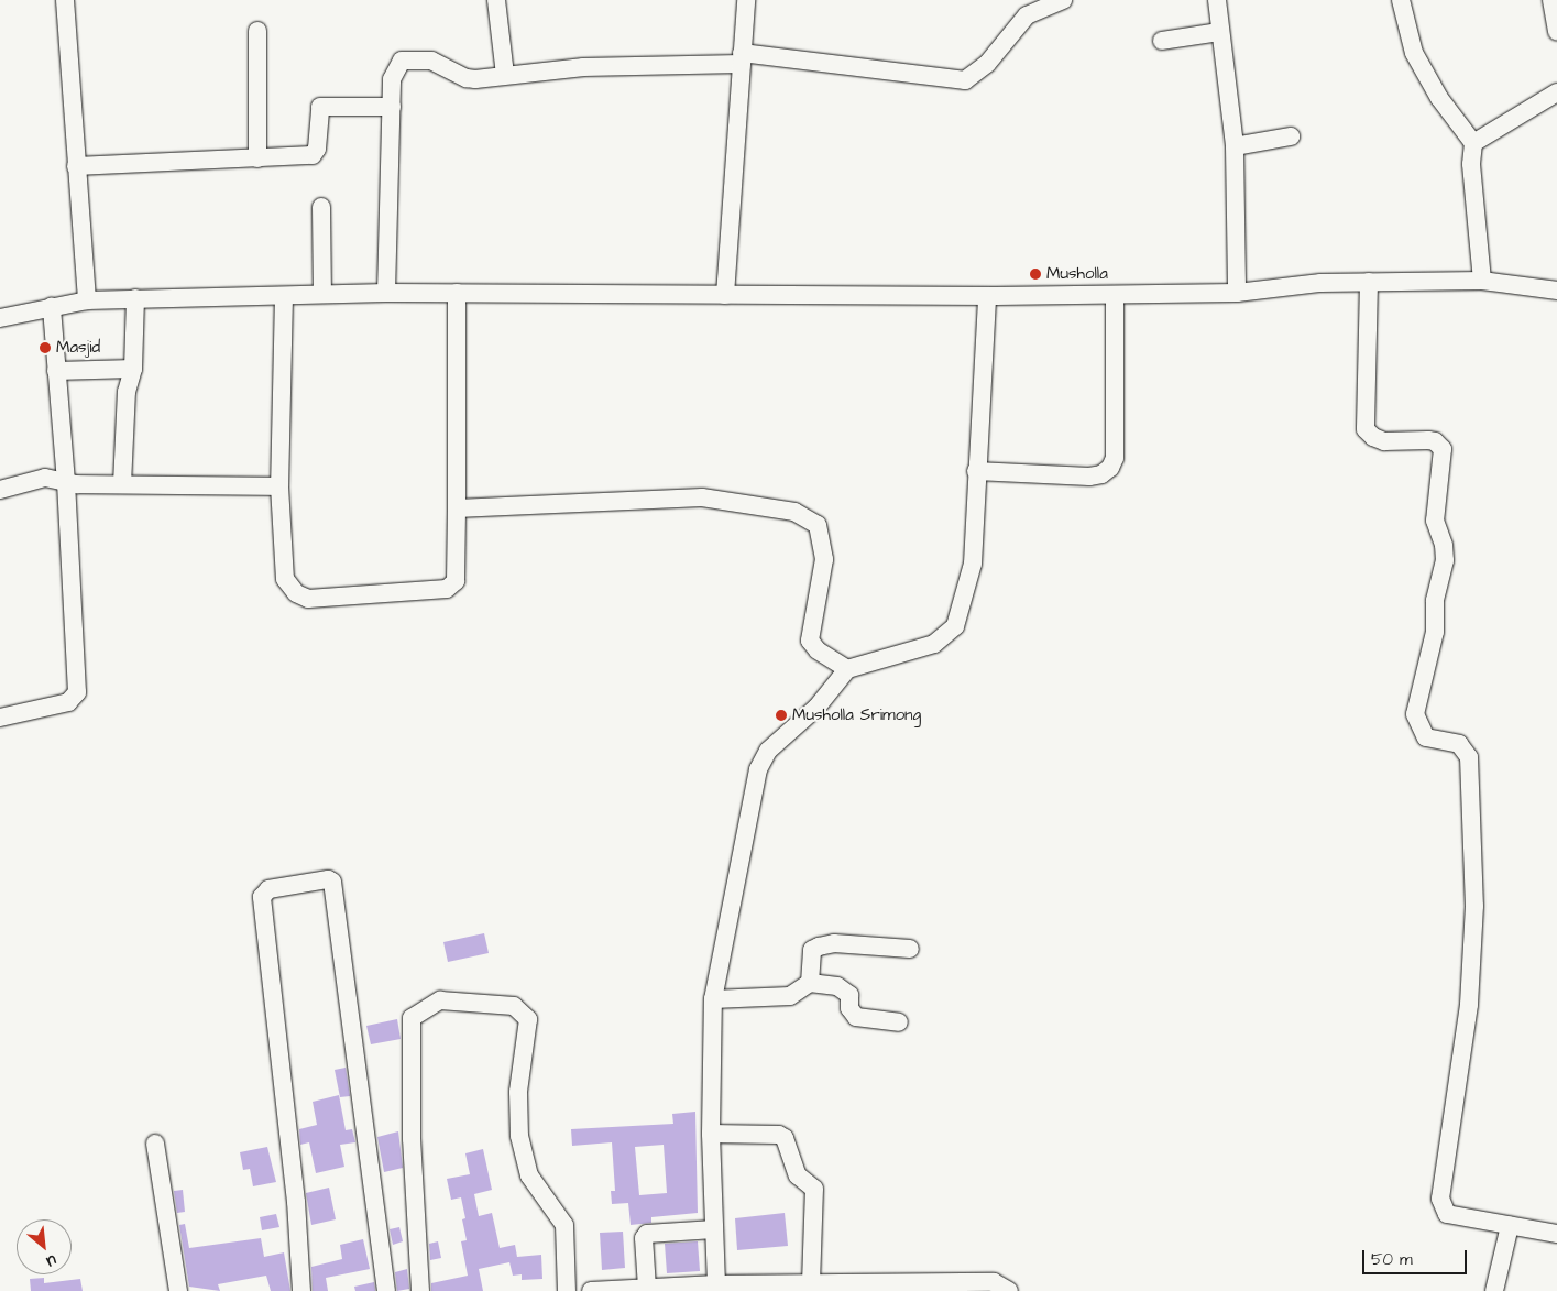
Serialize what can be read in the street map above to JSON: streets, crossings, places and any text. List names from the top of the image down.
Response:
{
  "places": ["Musholla", "Masjid", "Musholla Srimong"],
  "scale_bar": "50 m",
  "north": "bottom right"
}
